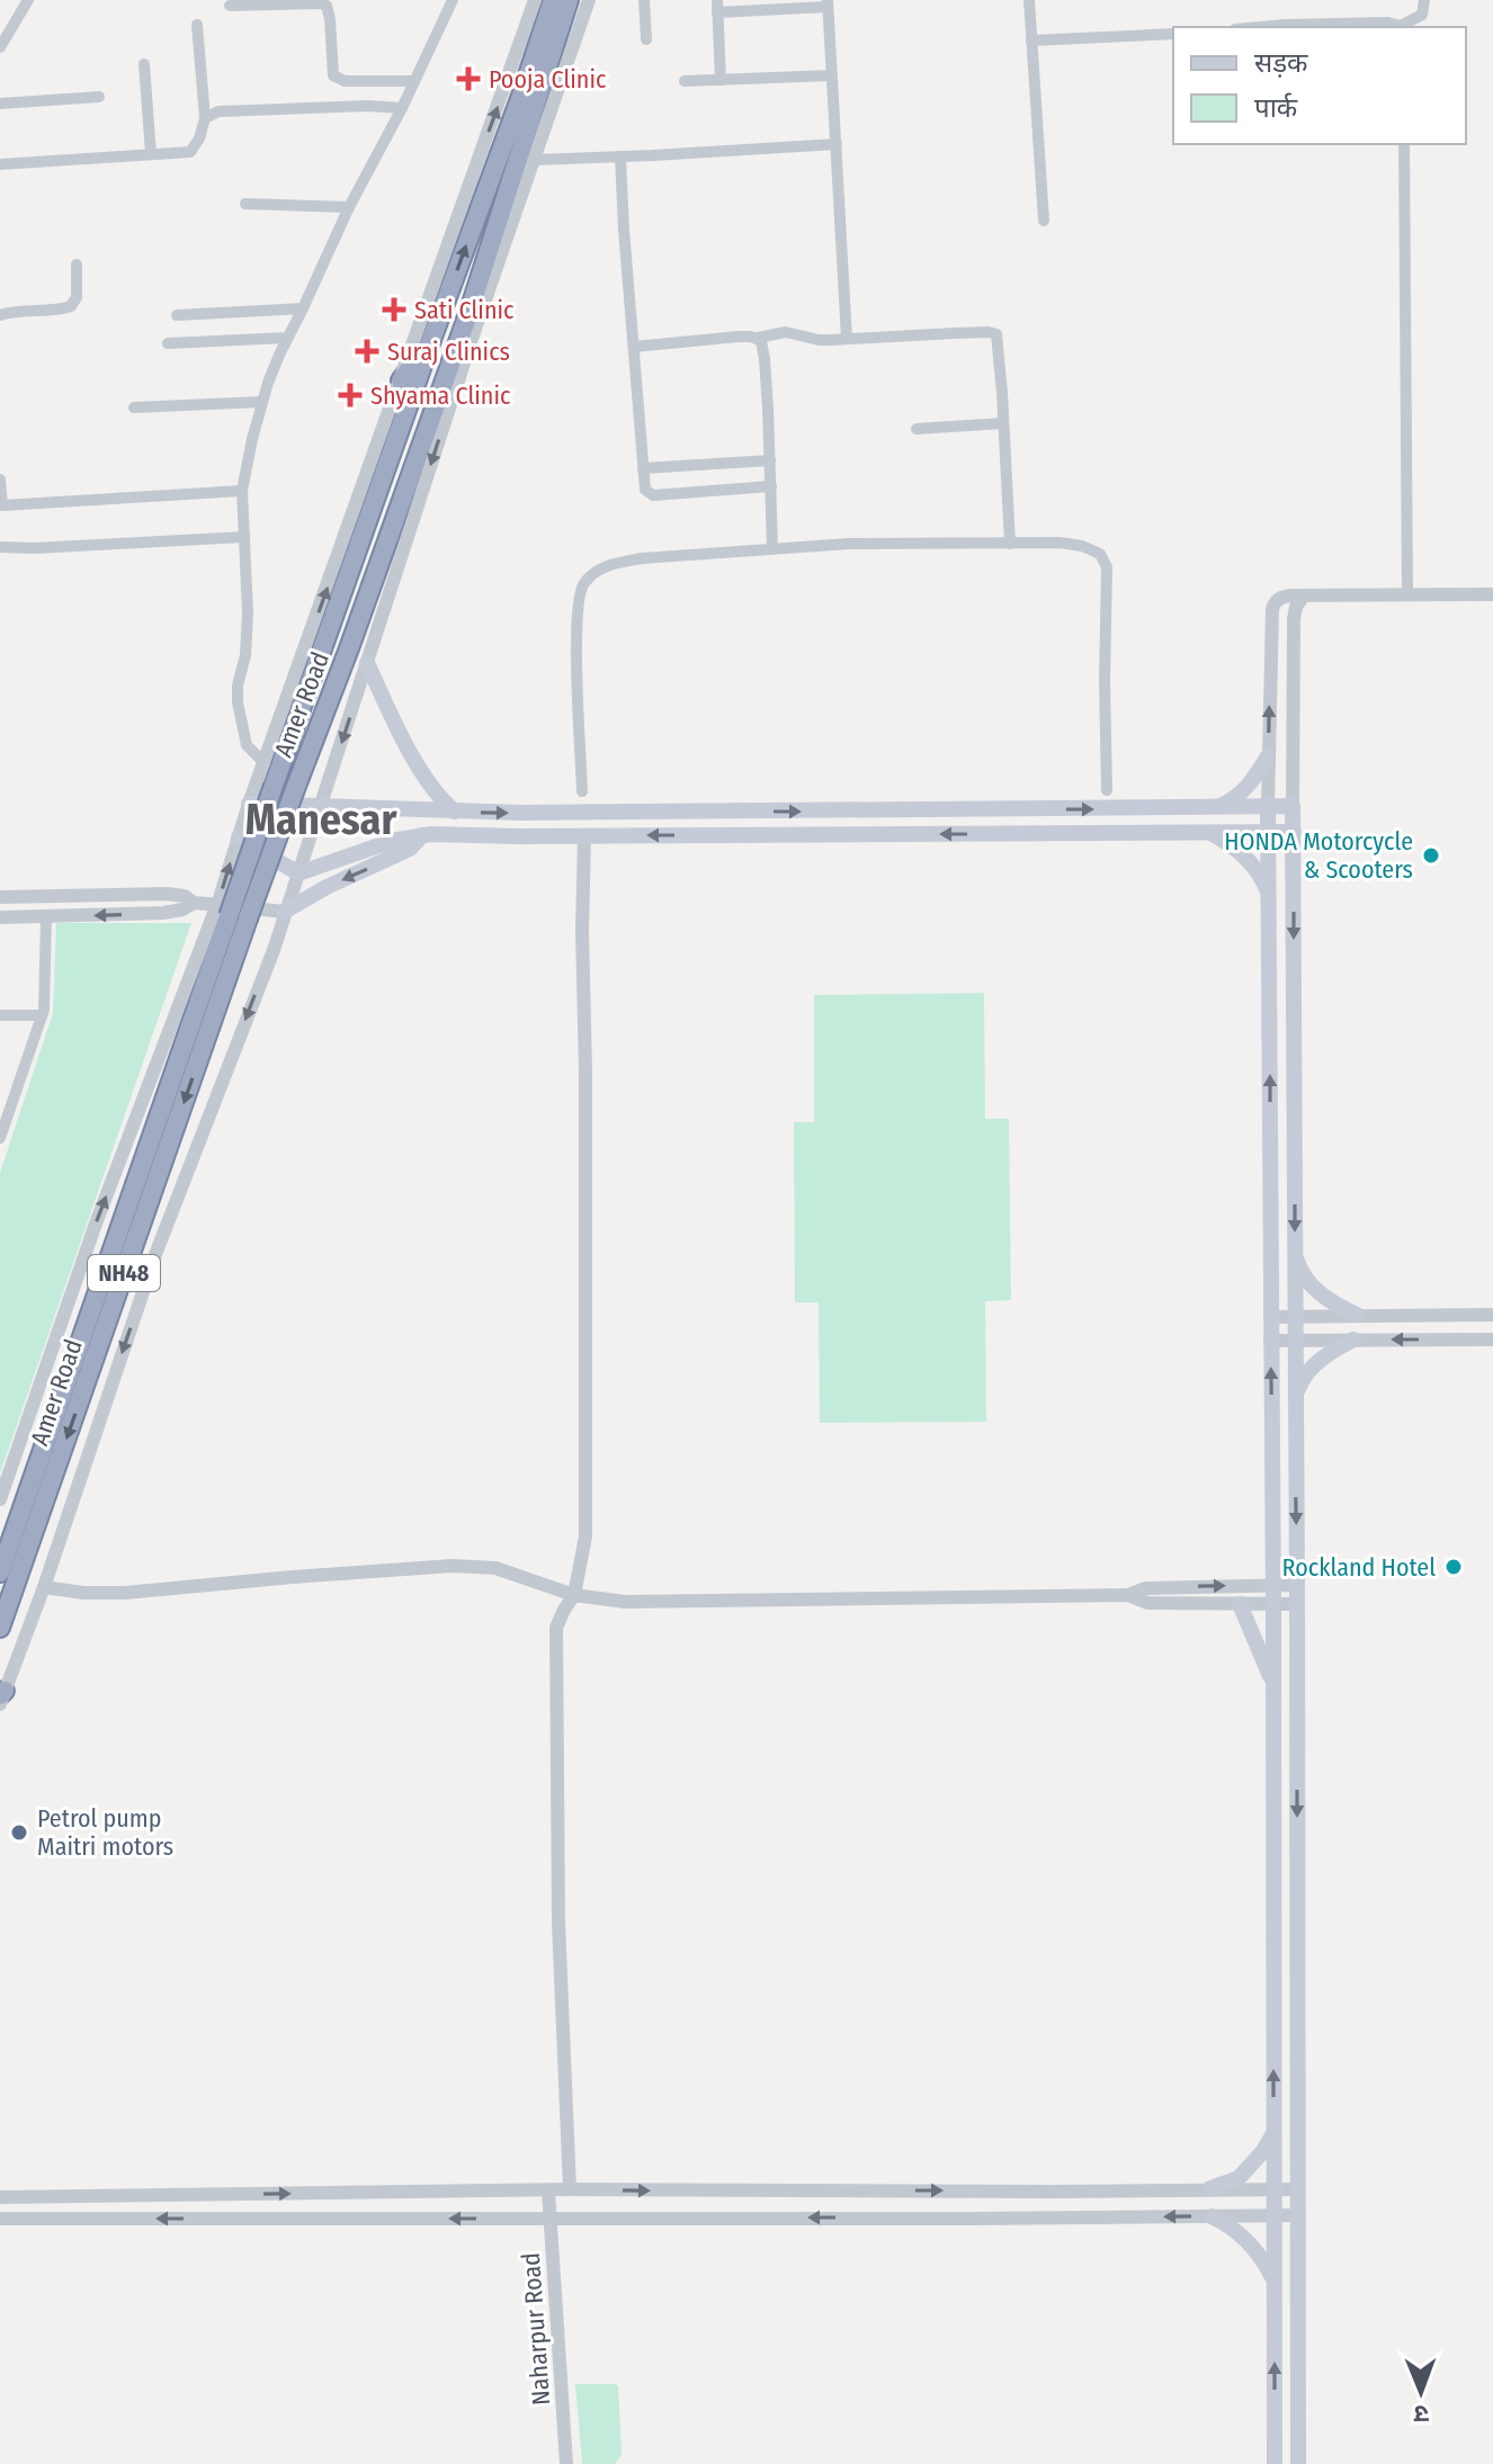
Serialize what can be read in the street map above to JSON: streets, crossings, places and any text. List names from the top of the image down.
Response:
{
  "streets": {
    "highway": ["Amer Road", "NH48"],
    "street": ["Naharpur Road"]
  },
  "districts": ["Manesar"],
  "places": {
    "health": [
      "Pooja Clinic",
      "Sati Clinic",
      "Suraj Clinics",
      "Shyama Clinic"
    ],
    "other": ["HONDA Motorcycle & Scooters", "Rockland Hotel", "Petrol pump Maitri motors"]
  },
  "legend": ["सड़क", "पार्क"],
  "north": "bottom"
}
